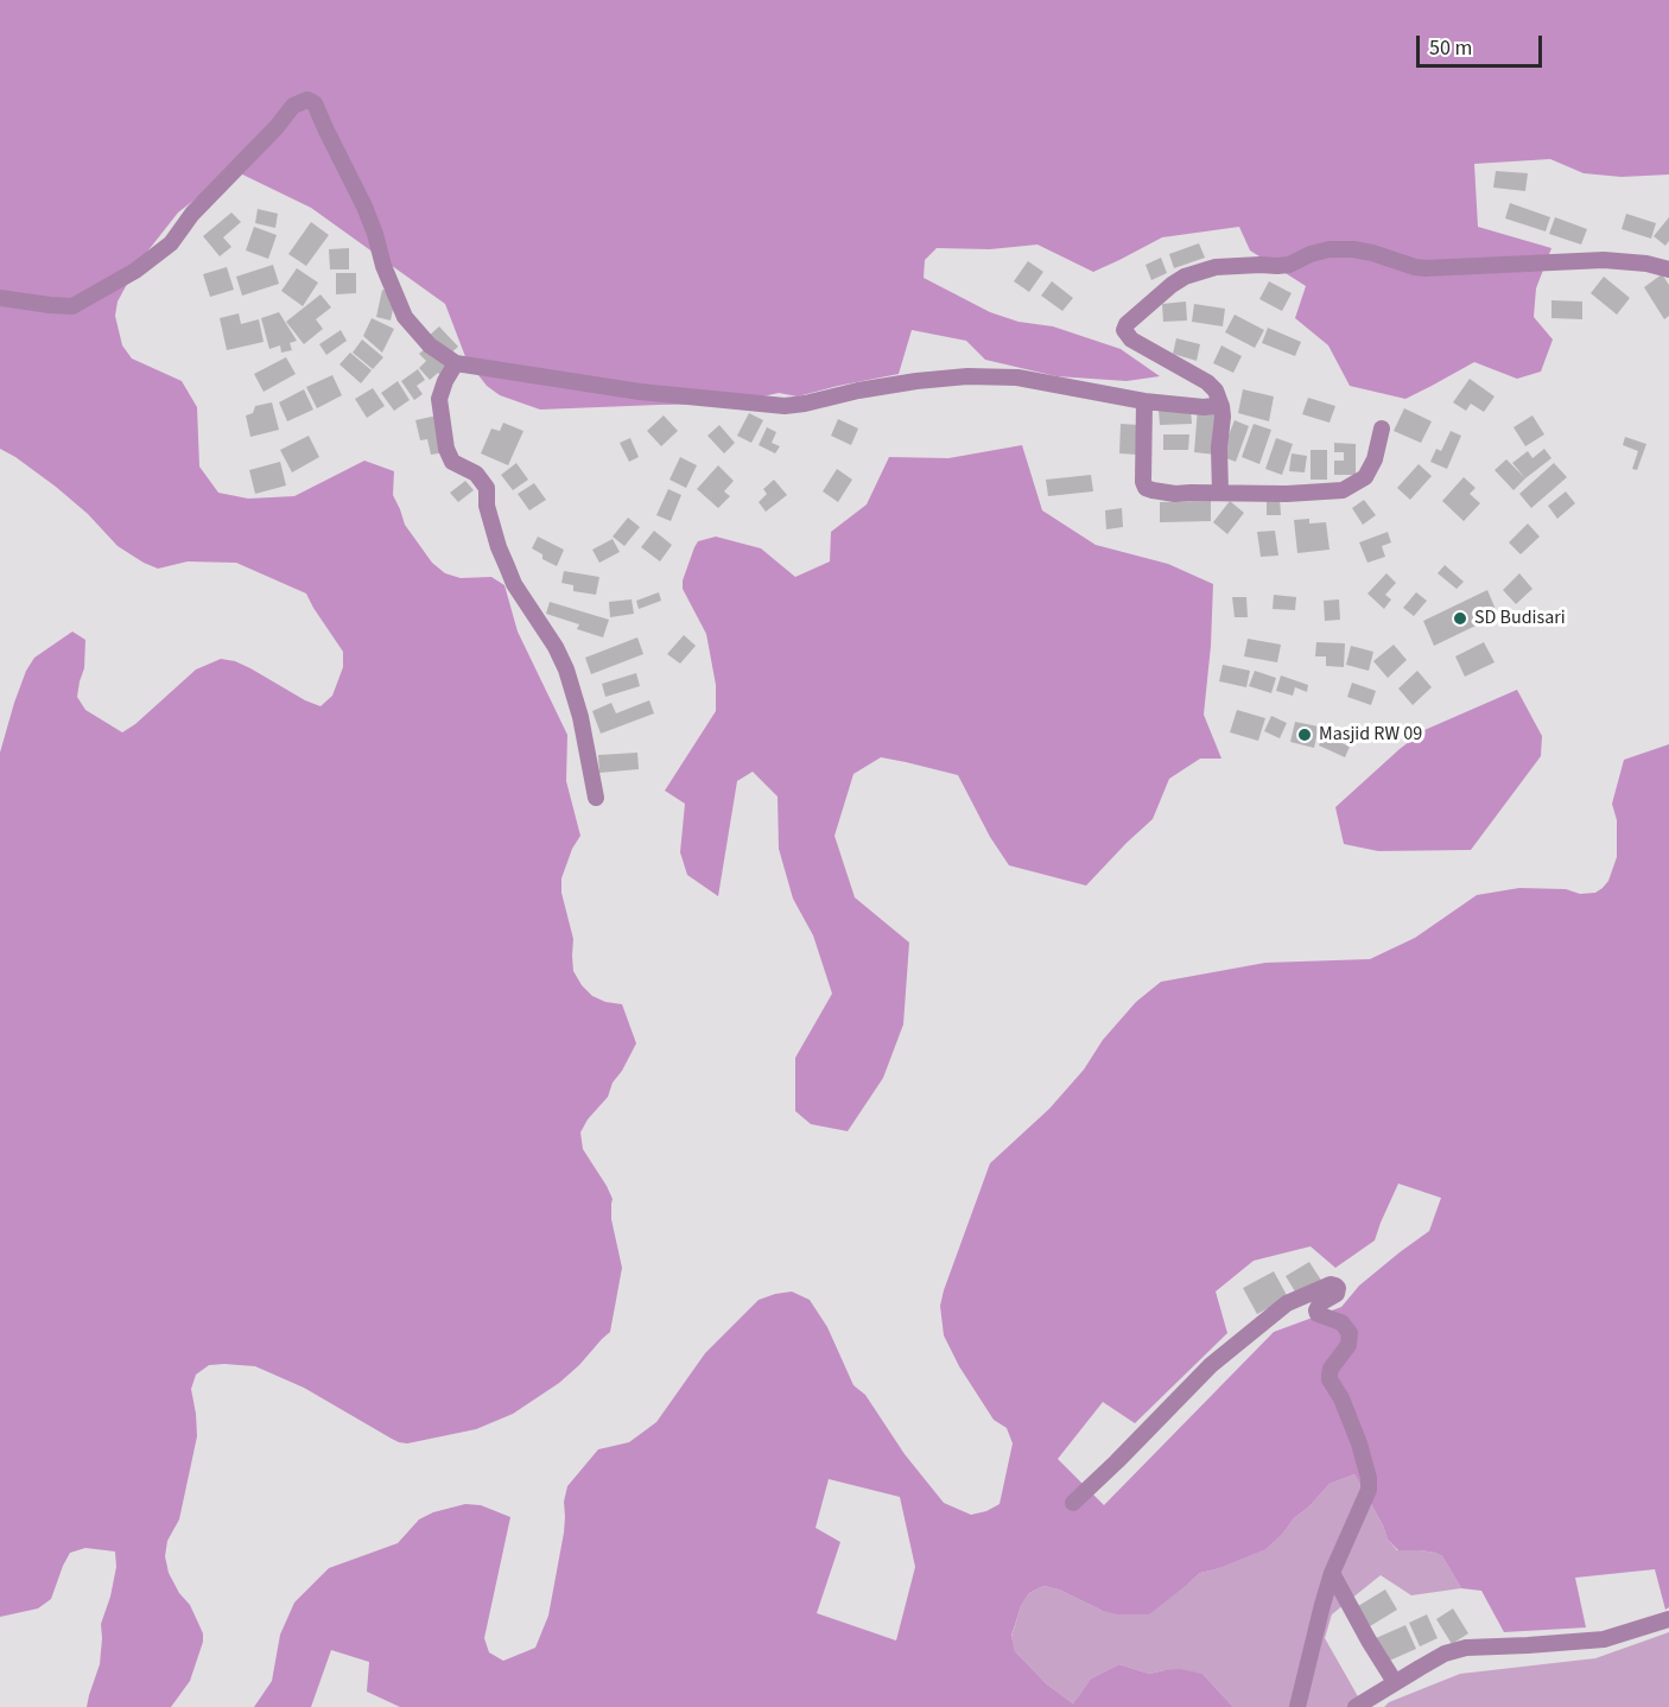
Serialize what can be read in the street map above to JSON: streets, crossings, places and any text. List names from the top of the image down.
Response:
{
  "places": ["SD Budisari", "Masjid RW 09"],
  "scale_bar": "50 m"
}
